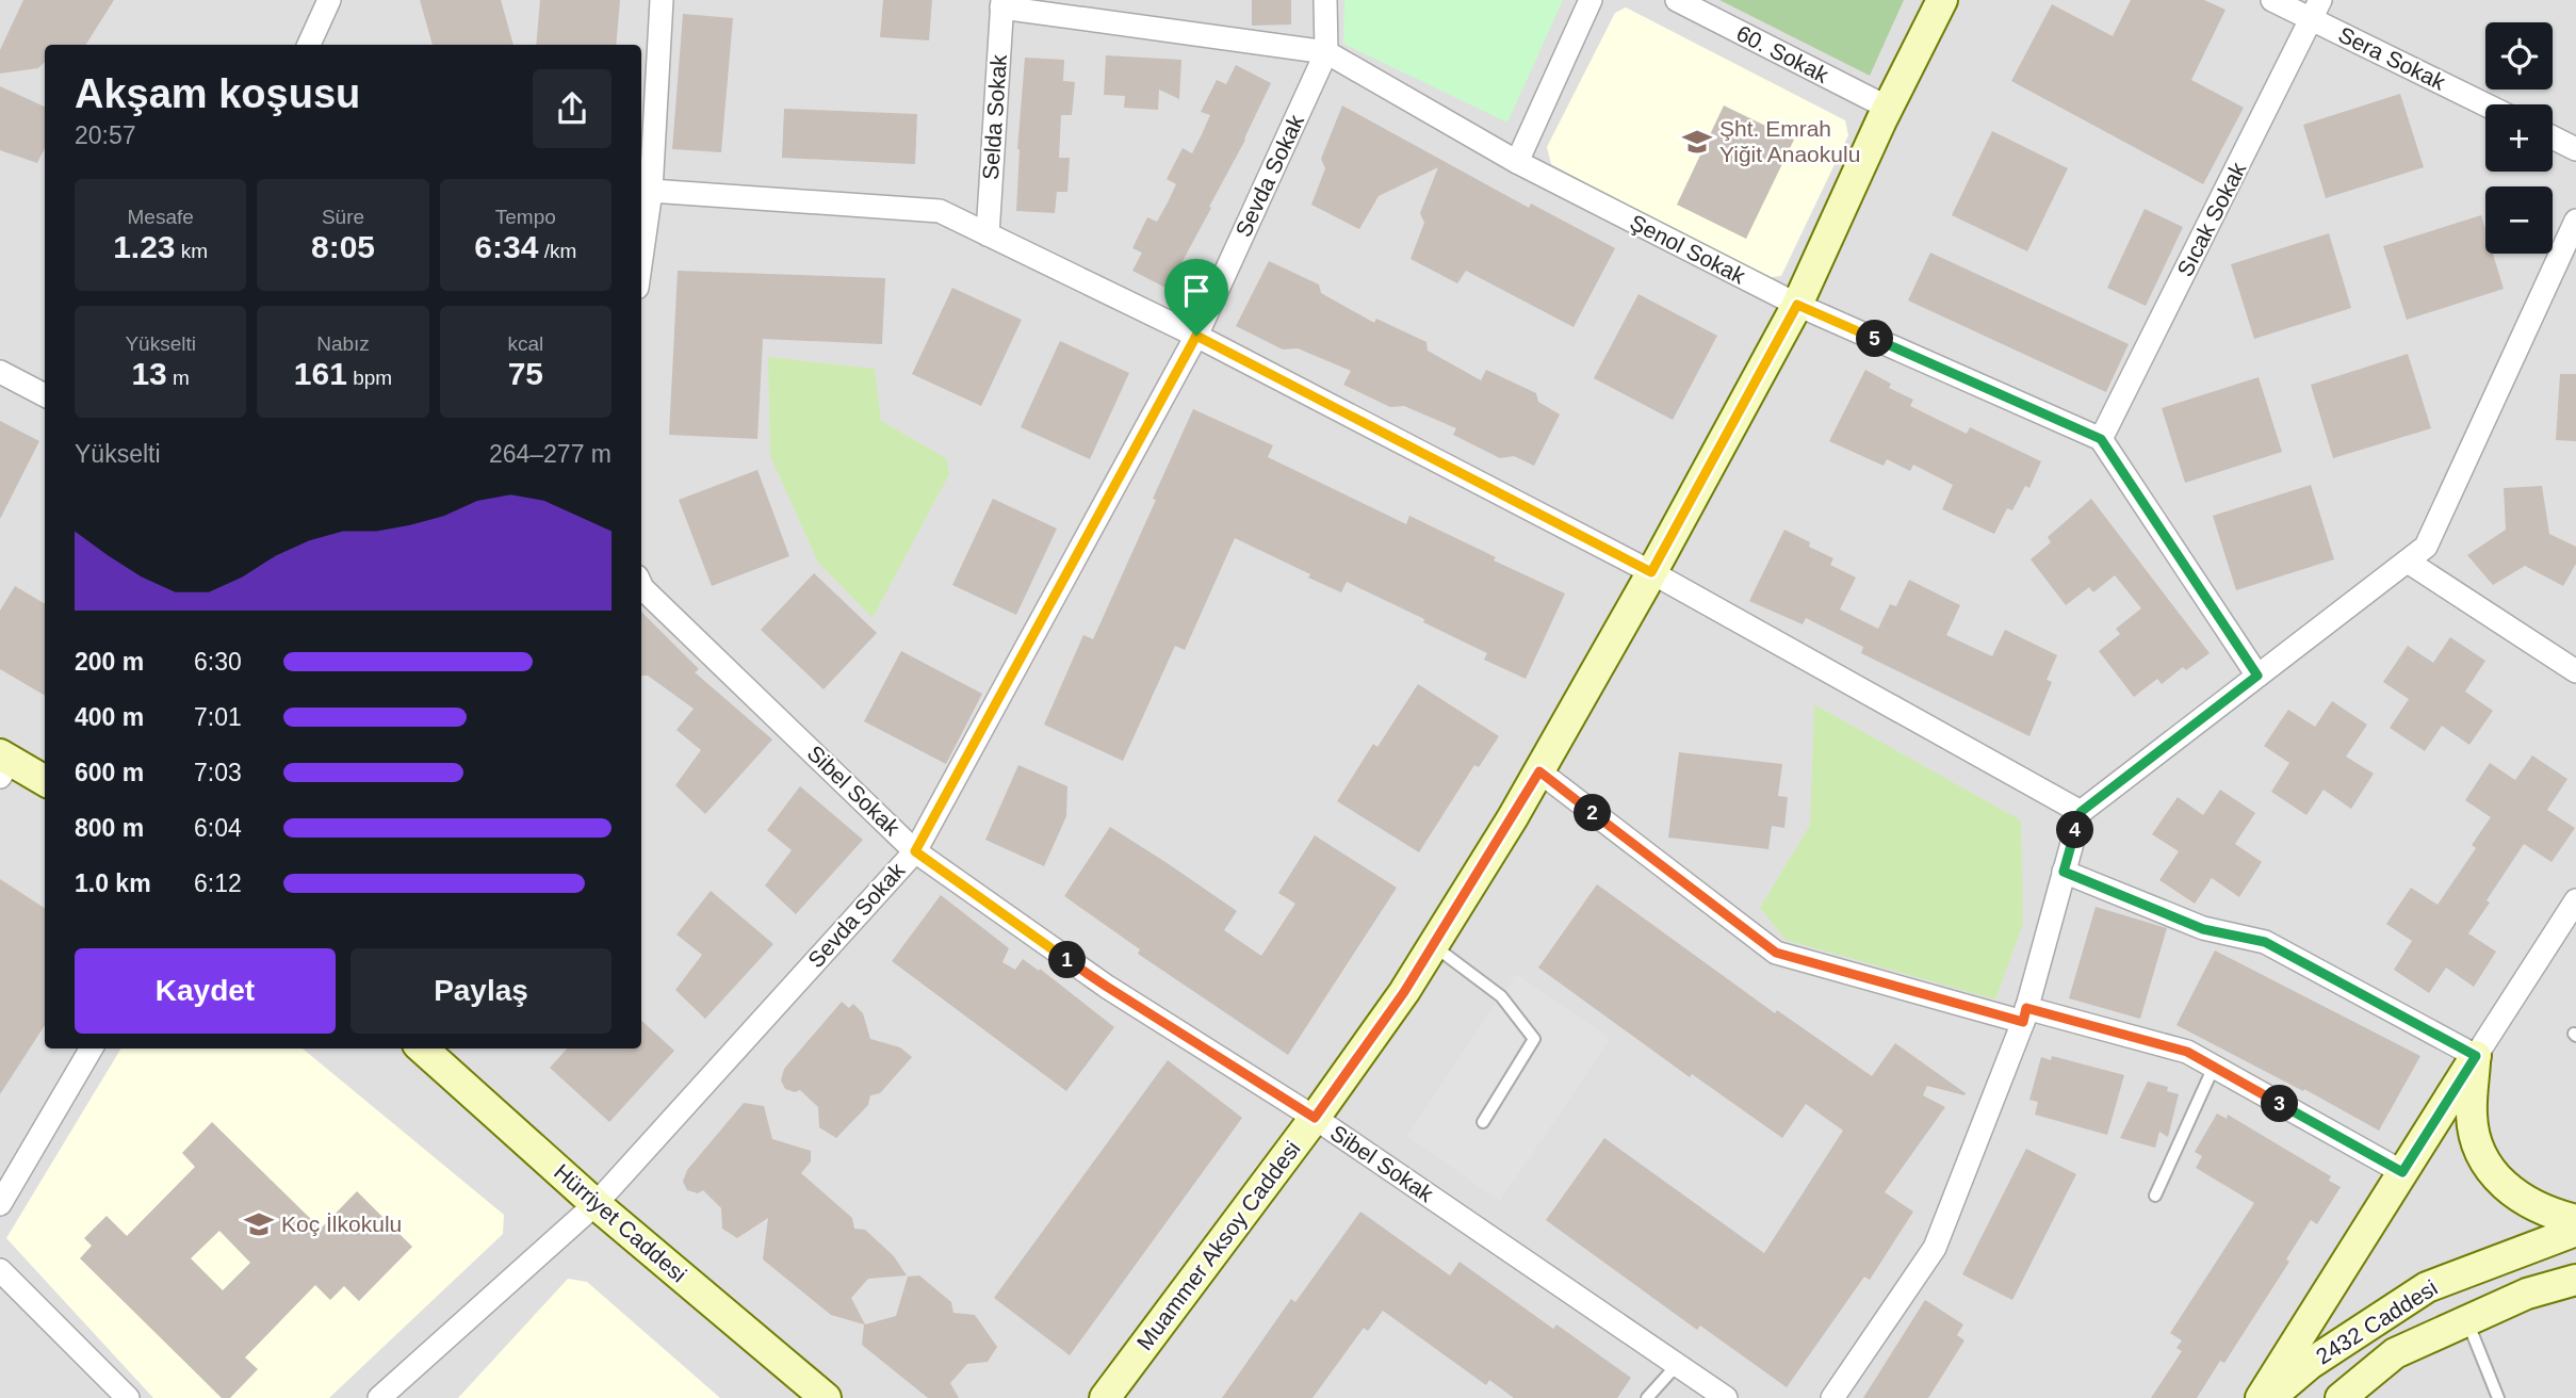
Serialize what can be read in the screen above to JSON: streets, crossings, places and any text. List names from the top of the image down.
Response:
{
  "streets": {
    "street": [
      "60. Sokak",
      "Sera Sokak",
      "Selda Sokak",
      "Sevda Sokak",
      "Sıcak Sokak",
      "Şenol Sokak",
      "Sibel Sokak",
      "Hürriyet Caddesi",
      "Muammer Aksoy Caddesi",
      "2432 Caddesi"
    ]
  },
  "crossings": [
    ["60. Sokak", "Muammer Aksoy Caddesi"],
    ["Sera Sokak", "Sıcak Sokak"],
    ["Selda Sokak", "Şenol Sokak"],
    ["Sevda Sokak", "Şenol Sokak"],
    ["Sevda Sokak", "Sibel Sokak"],
    ["Sevda Sokak", "Hürriyet Caddesi"],
    ["Sıcak Sokak", "Şenol Sokak"],
    ["Şenol Sokak", "Muammer Aksoy Caddesi"],
    ["Sibel Sokak", "Muammer Aksoy Caddesi"]
  ],
  "places": {
    "school or university": ["Şht. Emrah Yiğit Anaokulu", "Koç İlkokulu"]
  },
  "page": {
    "map_buttons": ["+", "−"],
    "heading": ["Akşam koşusu", "20:57"],
    "stats": [
      ["Mesafe", "1.23 km"],
      ["Süre", "8:05"],
      ["Tempo", "6:34 /km"],
      ["Yükselti", "13 m"],
      ["Nabız", "161 bpm"],
      ["kcal", "75"]
    ],
    "pins": [
      "5",
      "2",
      "4",
      "1",
      "3"
    ],
    "chart": ["Yükselti", "264–277 m"],
    "list": [
      {
        "name": "200 m",
        "note": "6:30"
      },
      {
        "name": "400 m",
        "note": "7:01"
      },
      {
        "name": "600 m",
        "note": "7:03"
      },
      {
        "name": "800 m",
        "note": "6:04"
      },
      {
        "name": "1.0 km",
        "note": "6:12"
      }
    ],
    "buttons": ["Kaydet", "Paylaş"]
  }
}
